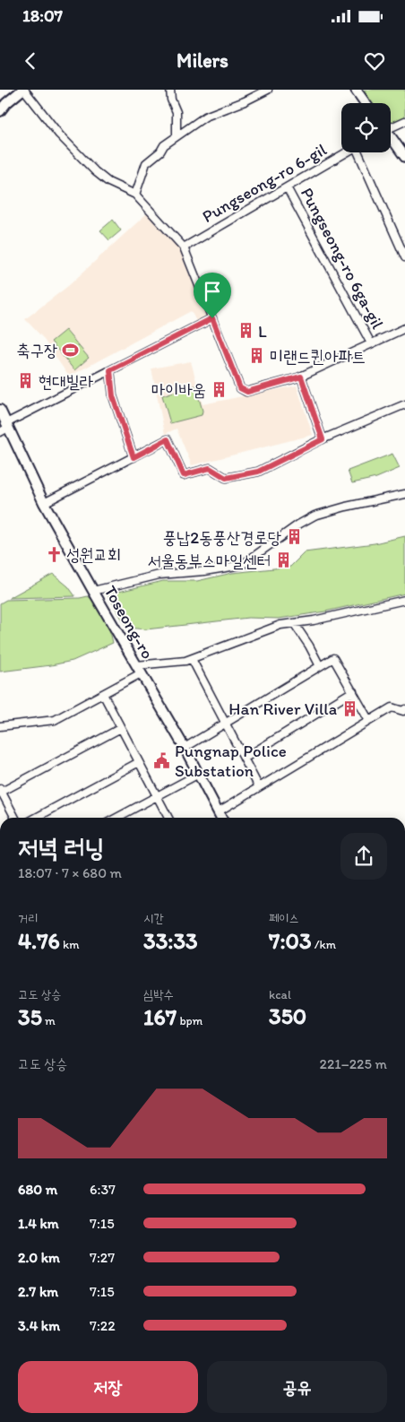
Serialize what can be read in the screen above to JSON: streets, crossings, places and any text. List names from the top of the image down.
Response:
{
  "streets": {
    "street": ["Pungseong-ro 6-gil", "Pungseong-ro 6ga-gil", "Toseong-ro"]
  },
  "crossings": [
    ["Pungseong-ro 6-gil", "Pungseong-ro 6ga-gil"]
  ],
  "places": {
    "building": [
      "L",
      "미랜드퀸아파트",
      "현대빌라",
      "마이바움",
      "풍납2동풍산경로당",
      "서울동부스마일센터",
      "Han River Villa"
    ],
    "sports": ["축구장"],
    "church": ["성원교회"],
    "public building": ["Pungnap Police Substation"]
  },
  "page": {
    "status": "18:07",
    "header": "Milers",
    "heading": ["저녁 러닝", "18:07 · 7 × 680 m"],
    "stats": [
      ["거리", "4.76 km"],
      ["시간", "33:33"],
      ["페이스", "7:03 /km"],
      ["고도 상승", "35 m"],
      ["심박수", "167 bpm"],
      ["kcal", "350"]
    ],
    "chart": ["고도 상승", "221–225 m"],
    "list": [
      {
        "name": "680 m",
        "note": "6:37"
      },
      {
        "name": "1.4 km",
        "note": "7:15"
      },
      {
        "name": "2.0 km",
        "note": "7:27"
      },
      {
        "name": "2.7 km",
        "note": "7:15"
      },
      {
        "name": "3.4 km",
        "note": "7:22"
      }
    ],
    "buttons": ["저장", "공유"]
  }
}
